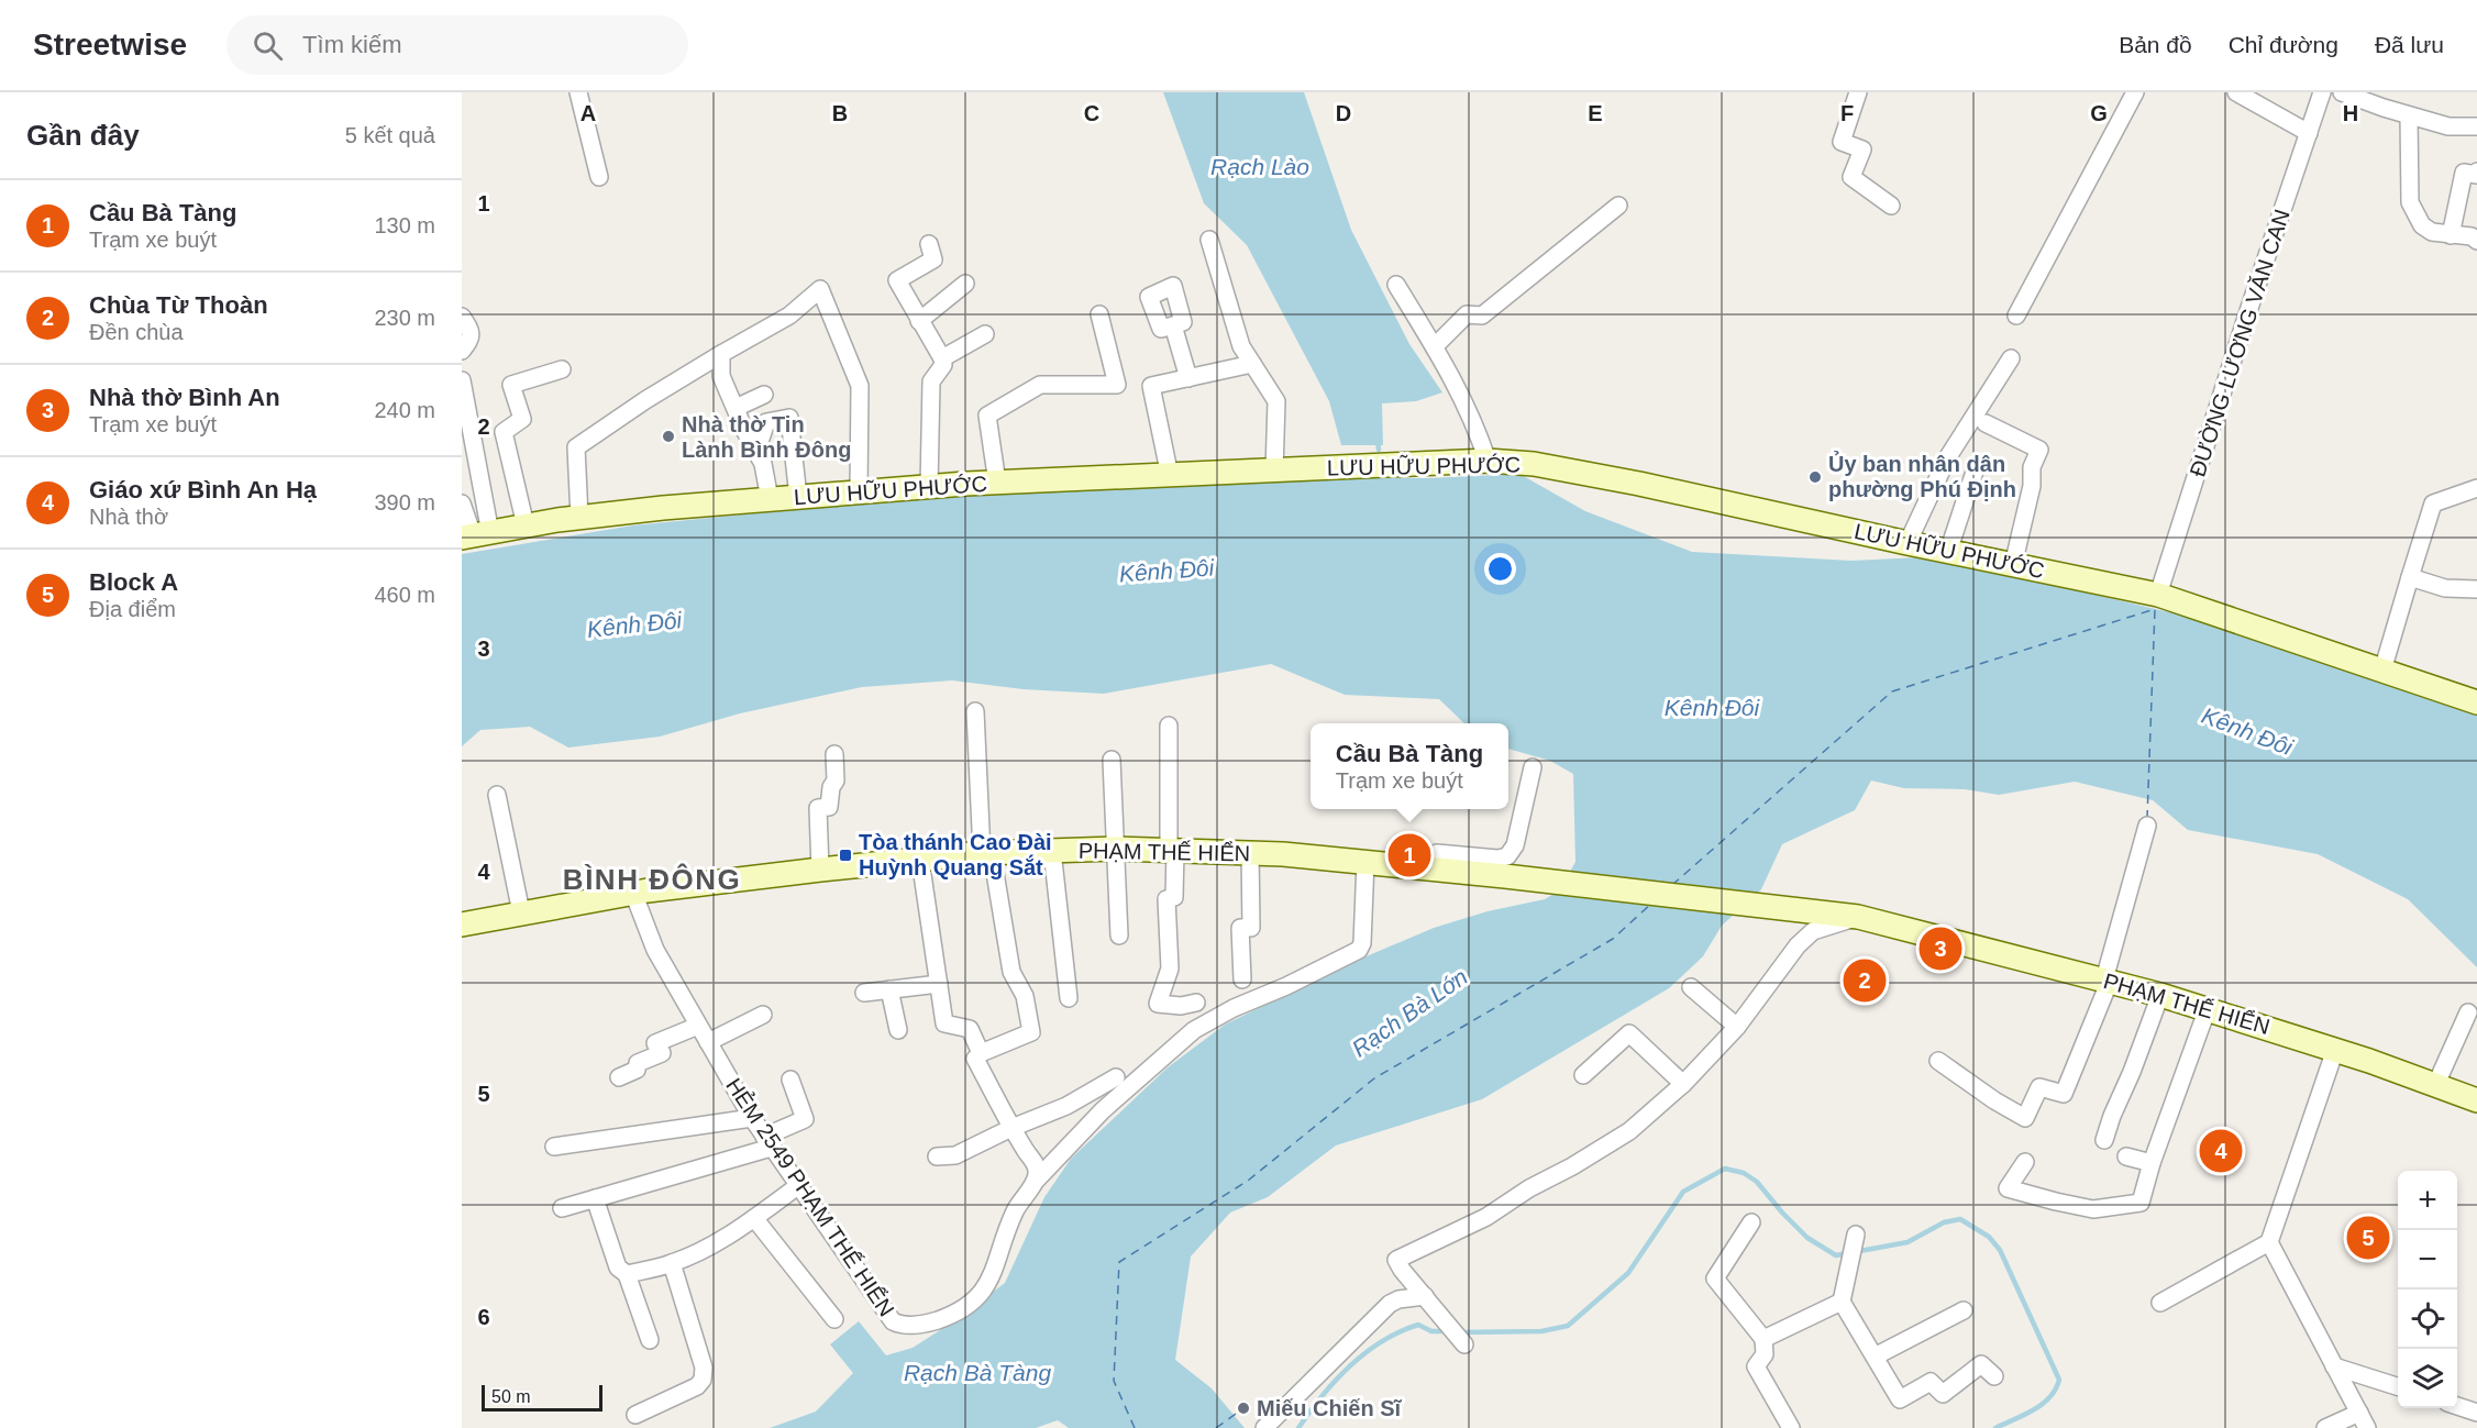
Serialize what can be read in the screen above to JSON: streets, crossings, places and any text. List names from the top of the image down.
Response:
{
  "streets": {
    "main road": ["LƯU HỮU PHƯỚC", "PHẠM THẾ HIỂN"],
    "street": ["ĐƯỜNG LƯƠNG VĂN CAN", "HẺM 2549 PHẠM THẾ HIỂN"]
  },
  "crossings": [
    ["ĐƯỜNG LƯƠNG VĂN CAN", "LƯU HỮU PHƯỚC"],
    ["PHẠM THẾ HIỂN", "HẺM 2549 PHẠM THẾ HIỂN"]
  ],
  "districts": ["BÌNH ĐÔNG"],
  "water": [
    "Rạch Lào",
    "Kênh Đôi",
    "Rạch Bà Lớn",
    "Rạch Bà Tàng"
  ],
  "places": {
    "other": ["Nhà thờ Tin Lành Bình Đông", "Ủy ban nhân dân phường Phú Định", "Miếu Chiến Sĩ"],
    "transit": ["Tòa thánh Cao Đài Huỳnh Quang Sắt"]
  },
  "scale_bar": "50 m",
  "page": {
    "header": "Streetwise",
    "search": "Tìm kiếm",
    "nav": ["Bản đồ", "Chỉ đường", "Đã lưu"],
    "heading": ["Gần đây", "5 kết quả"],
    "list": [
      {
        "mark": "1",
        "name": "Cầu Bà Tàng",
        "note": "Trạm xe buýt",
        "value": "130 m"
      },
      {
        "mark": "2",
        "name": "Chùa Từ Thoàn",
        "note": "Đền chùa",
        "value": "230 m"
      },
      {
        "mark": "3",
        "name": "Nhà thờ Bình An",
        "note": "Trạm xe buýt",
        "value": "240 m"
      },
      {
        "mark": "4",
        "name": "Giáo xứ Bình An Hạ",
        "note": "Nhà thờ",
        "value": "390 m"
      },
      {
        "mark": "5",
        "name": "Block A",
        "note": "Địa điểm",
        "value": "460 m"
      }
    ],
    "popup": ["Cầu Bà Tàng", "Trạm xe buýt"],
    "pins": [
      "1",
      "3",
      "2",
      "4",
      "5"
    ],
    "map_buttons": ["+", "−"],
    "scale": "50 m"
  },
  "grid": {
    "columns": [
      "A",
      "B",
      "C",
      "D",
      "E",
      "F",
      "G",
      "H"
    ],
    "rows": [
      "1",
      "2",
      "3",
      "4",
      "5",
      "6"
    ]
  }
}
